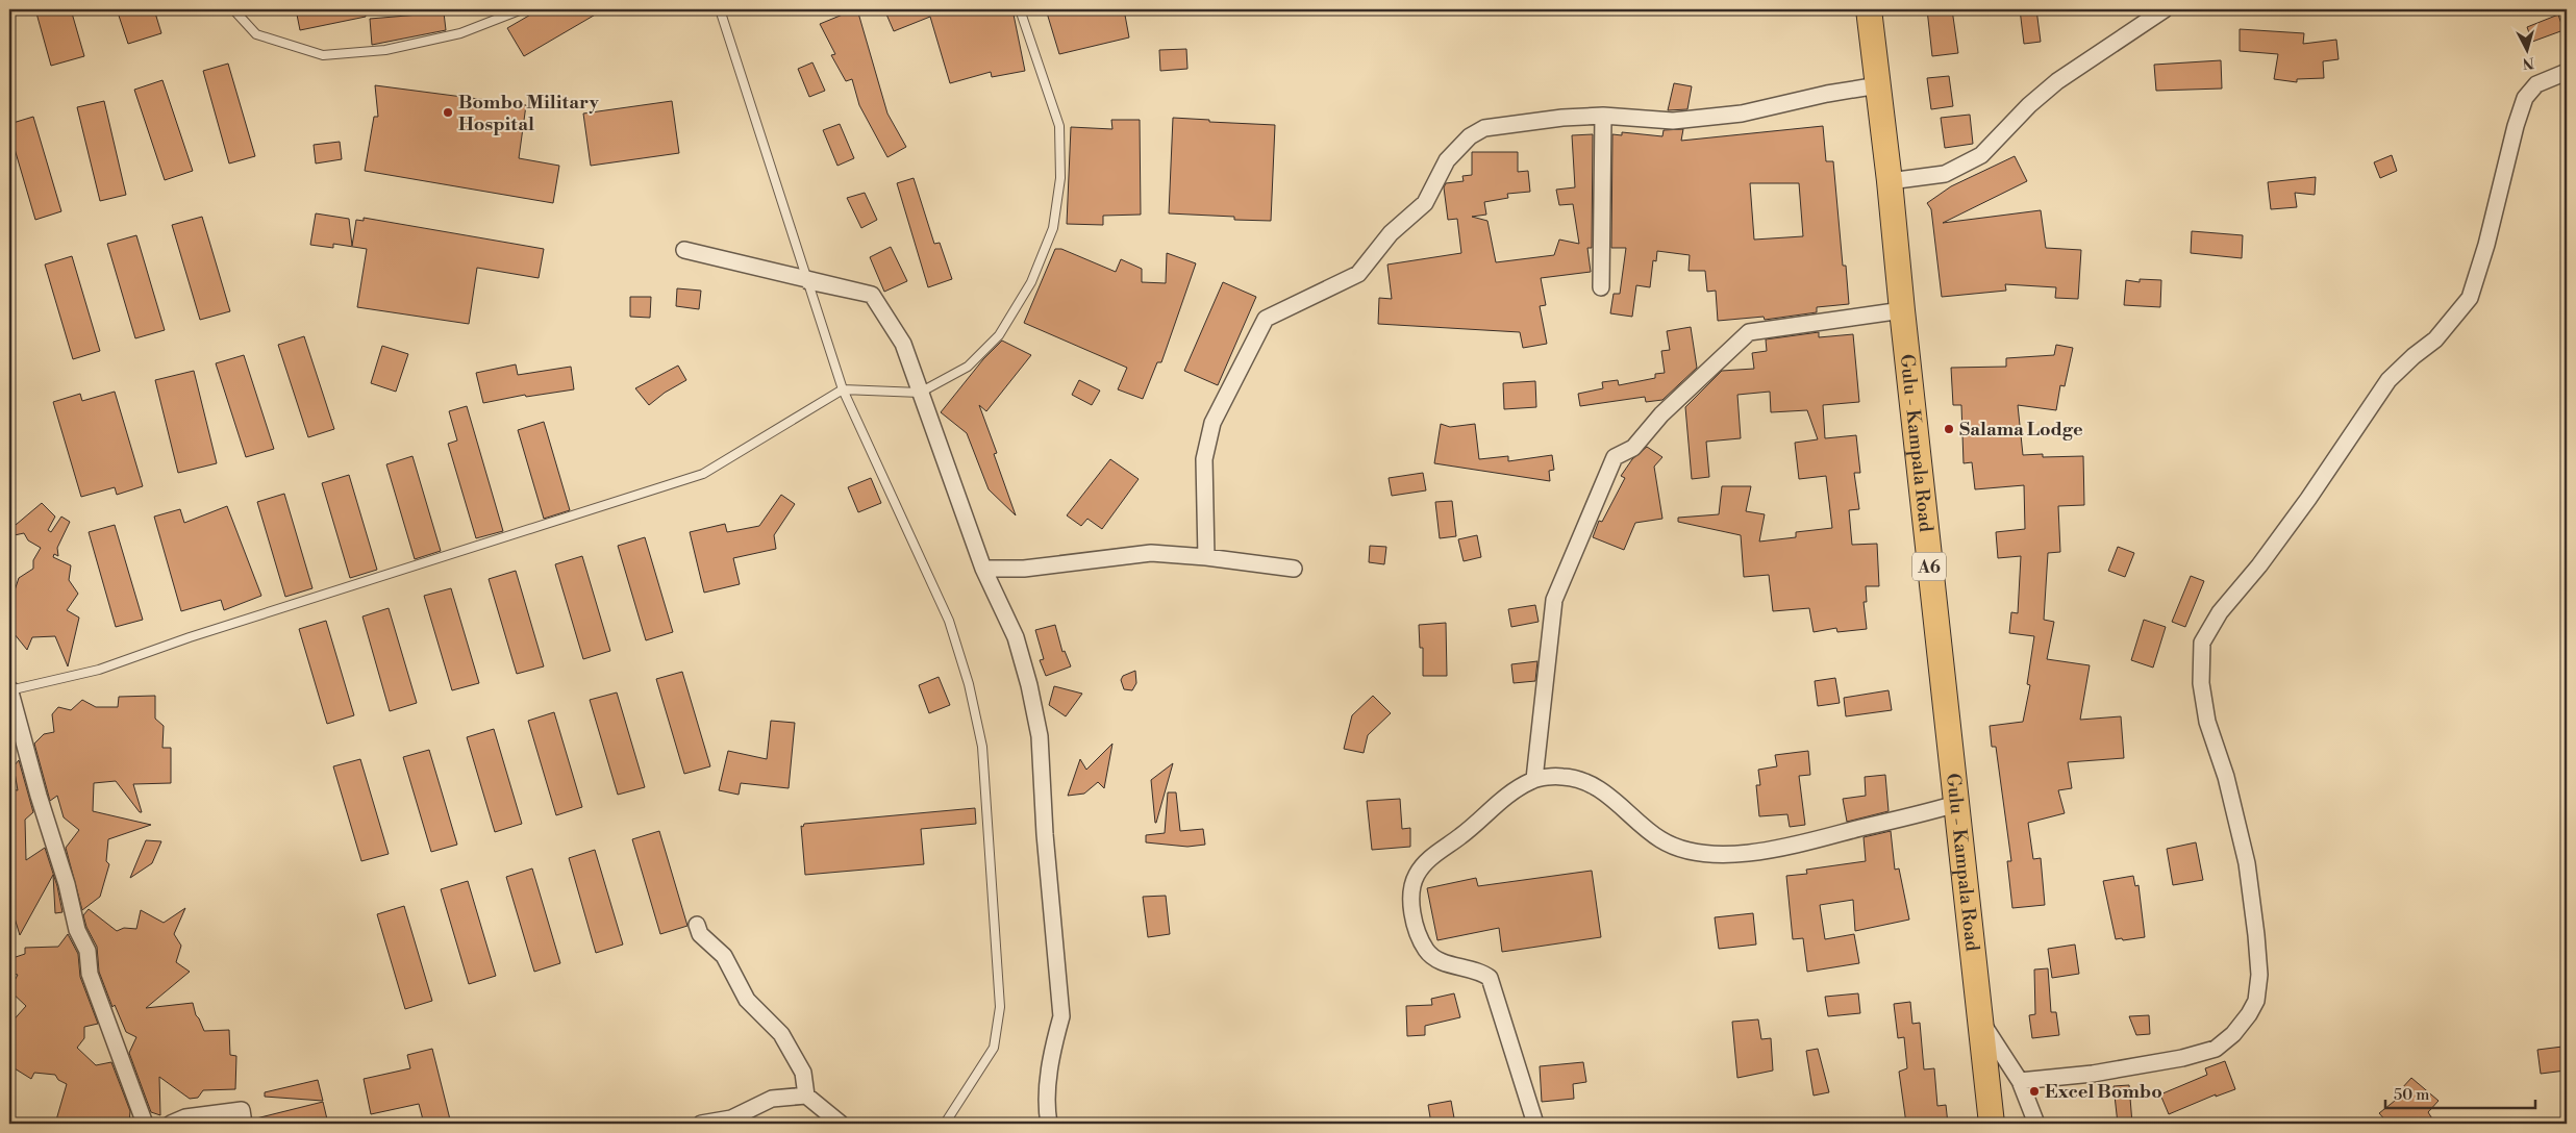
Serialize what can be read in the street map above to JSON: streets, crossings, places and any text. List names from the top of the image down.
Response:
{
  "streets": {
    "main road": ["Gulu - Kampala Road", "A6"]
  },
  "places": ["Bombo Military Hospital", "Salama Lodge", "Excel Bombo"],
  "scale_bar": "50 m",
  "north": "bottom"
}
